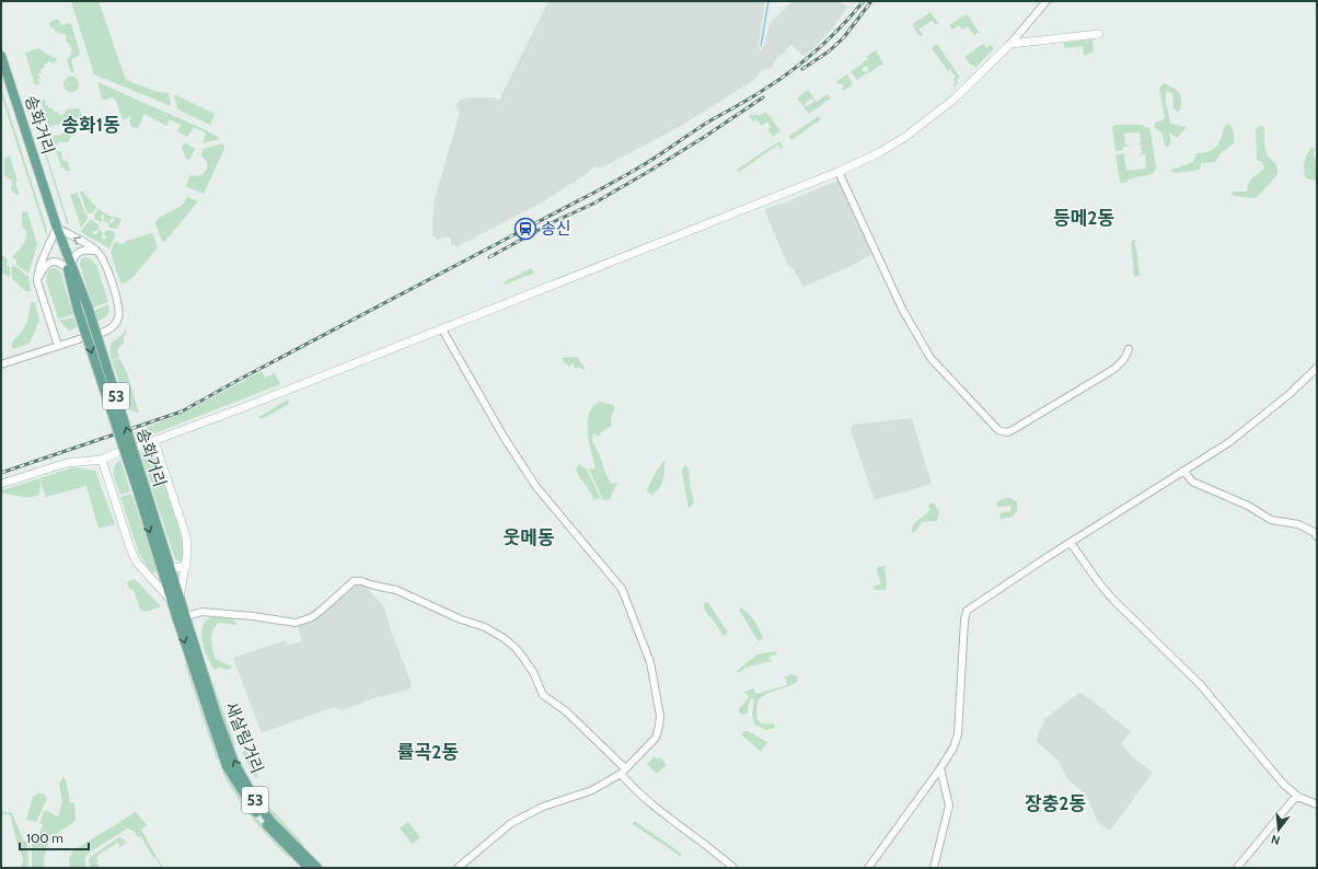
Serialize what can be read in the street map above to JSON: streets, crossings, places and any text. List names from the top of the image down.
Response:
{
  "streets": {
    "main road": ["송화거리", "53", "새살림거리"]
  },
  "crossings": [
    ["송화거리", "새살림거리"]
  ],
  "districts": [
    "송화1동",
    "등메2동",
    "웃메동",
    "률곡2동",
    "장충2동"
  ],
  "places": {
    "station": ["송신"]
  },
  "scale_bar": "100 m",
  "north": "bottom"
}
